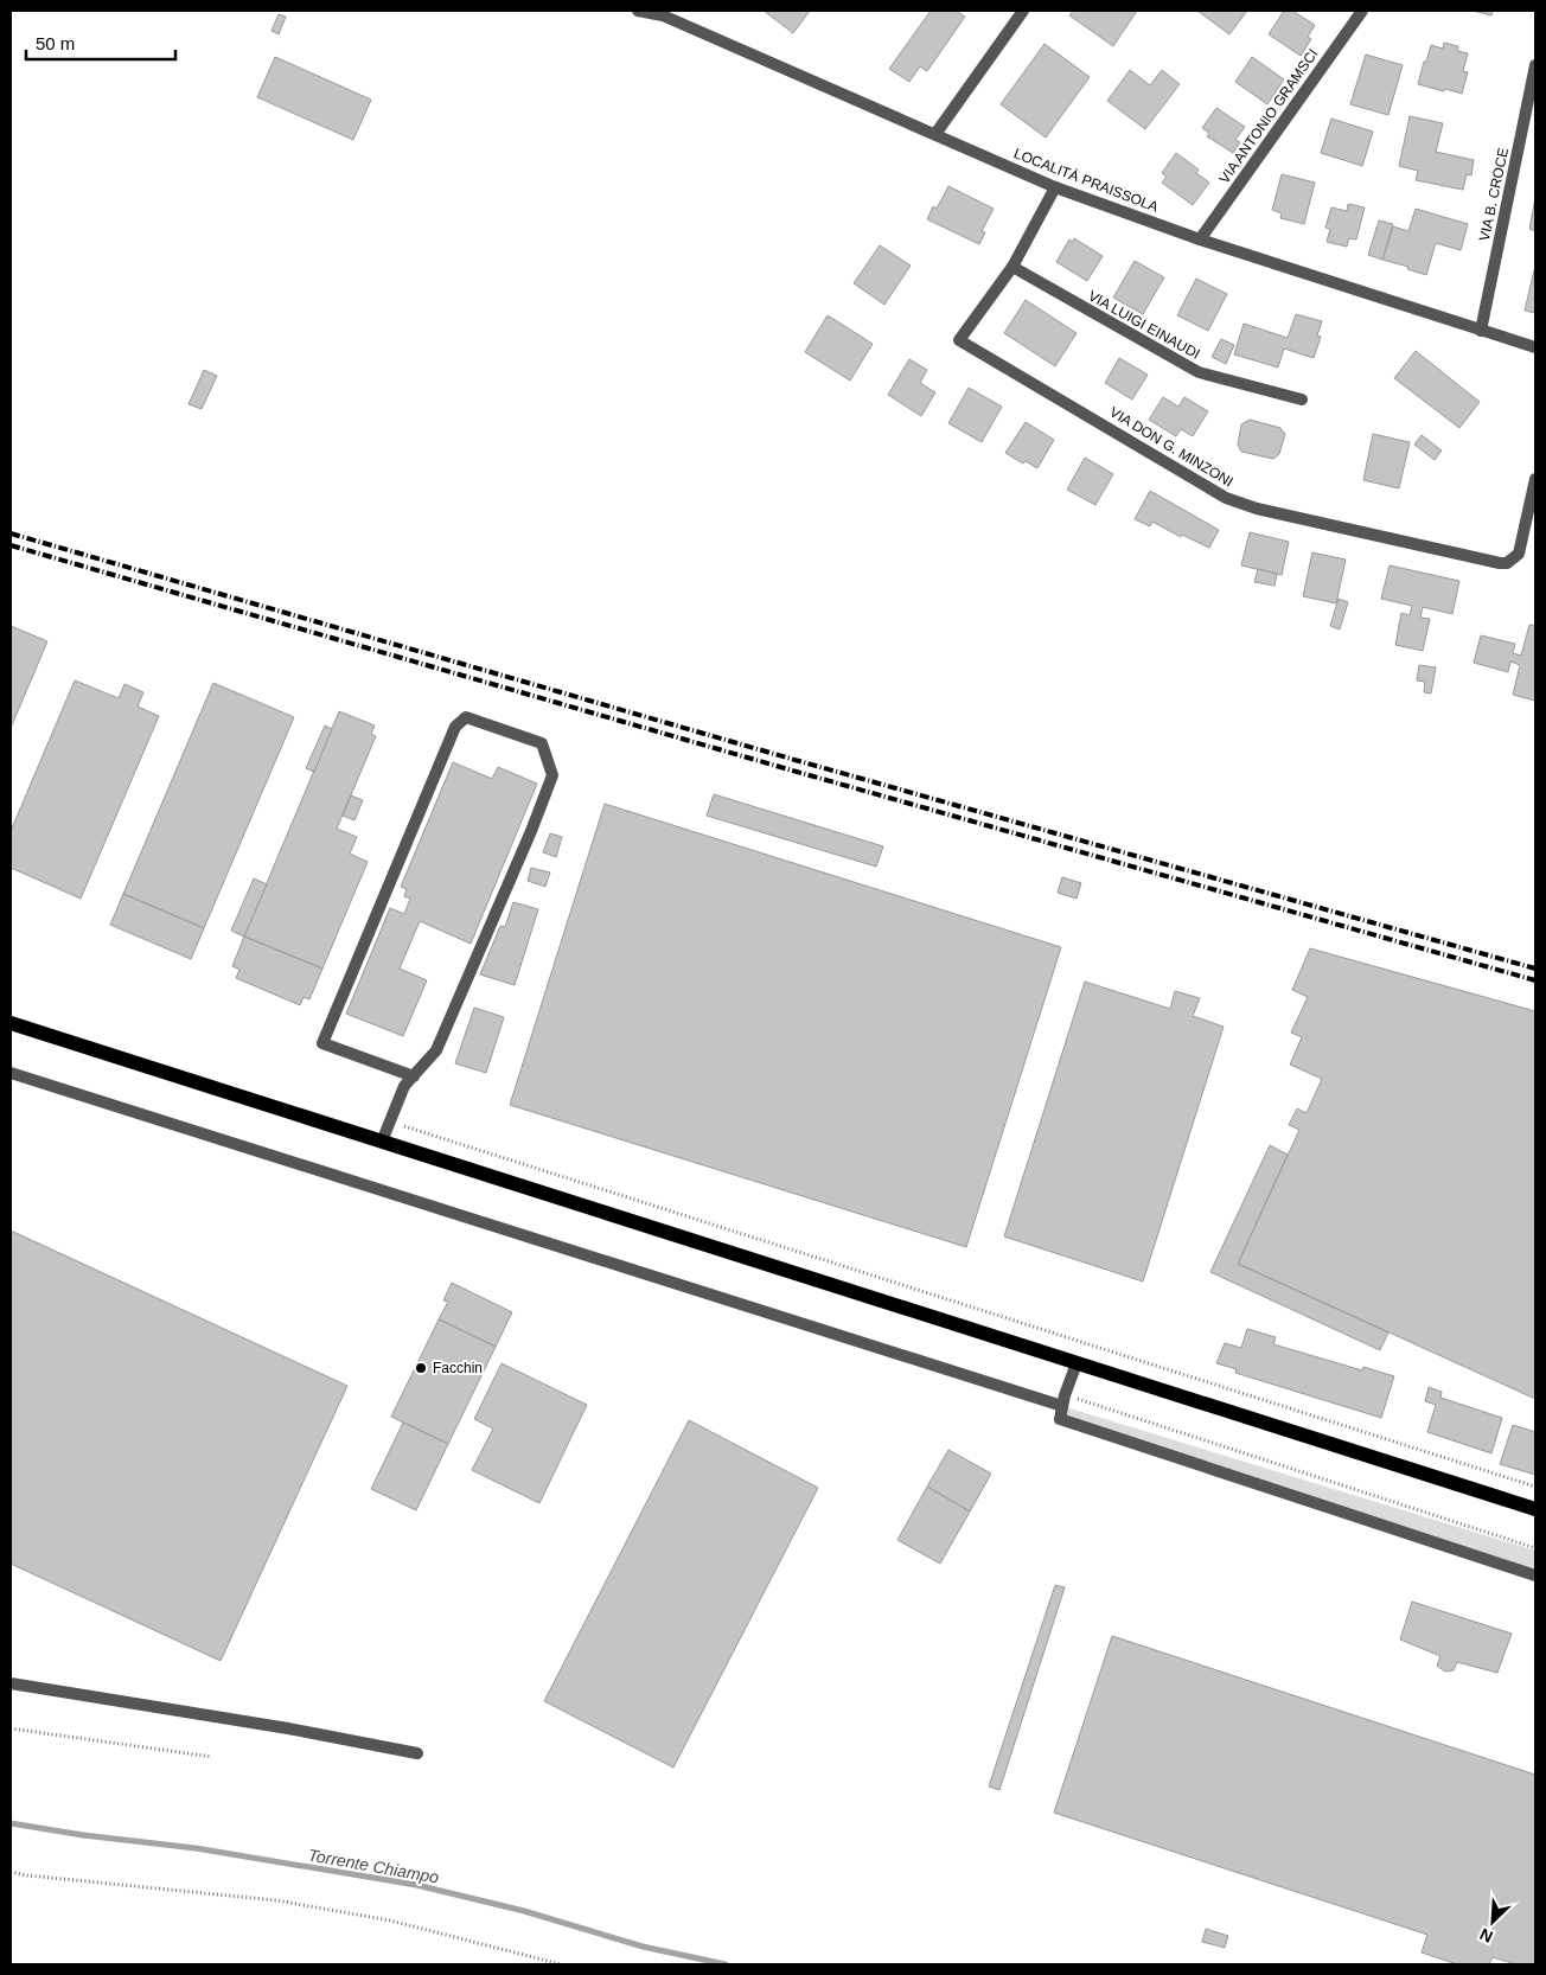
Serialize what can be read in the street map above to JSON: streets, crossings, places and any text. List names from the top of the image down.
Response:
{
  "streets": {
    "street": [
      "VIA ANTONIO GRAMSCI",
      "LOCALITÀ PRAISSOLA",
      "VIA B. CROCE",
      "VIA LUIGI EINAUDI",
      "VIA DON G. MINZONI"
    ]
  },
  "crossings": [
    ["VIA ANTONIO GRAMSCI", "LOCALITÀ PRAISSOLA"],
    ["LOCALITÀ PRAISSOLA", "VIA B. CROCE"],
    ["LOCALITÀ PRAISSOLA", "VIA DON G. MINZONI"],
    ["VIA LUIGI EINAUDI", "VIA DON G. MINZONI"]
  ],
  "water": ["Torrente Chiampo"],
  "places": ["Facchin"],
  "scale_bar": "50 m",
  "north": "bottom left"
}
